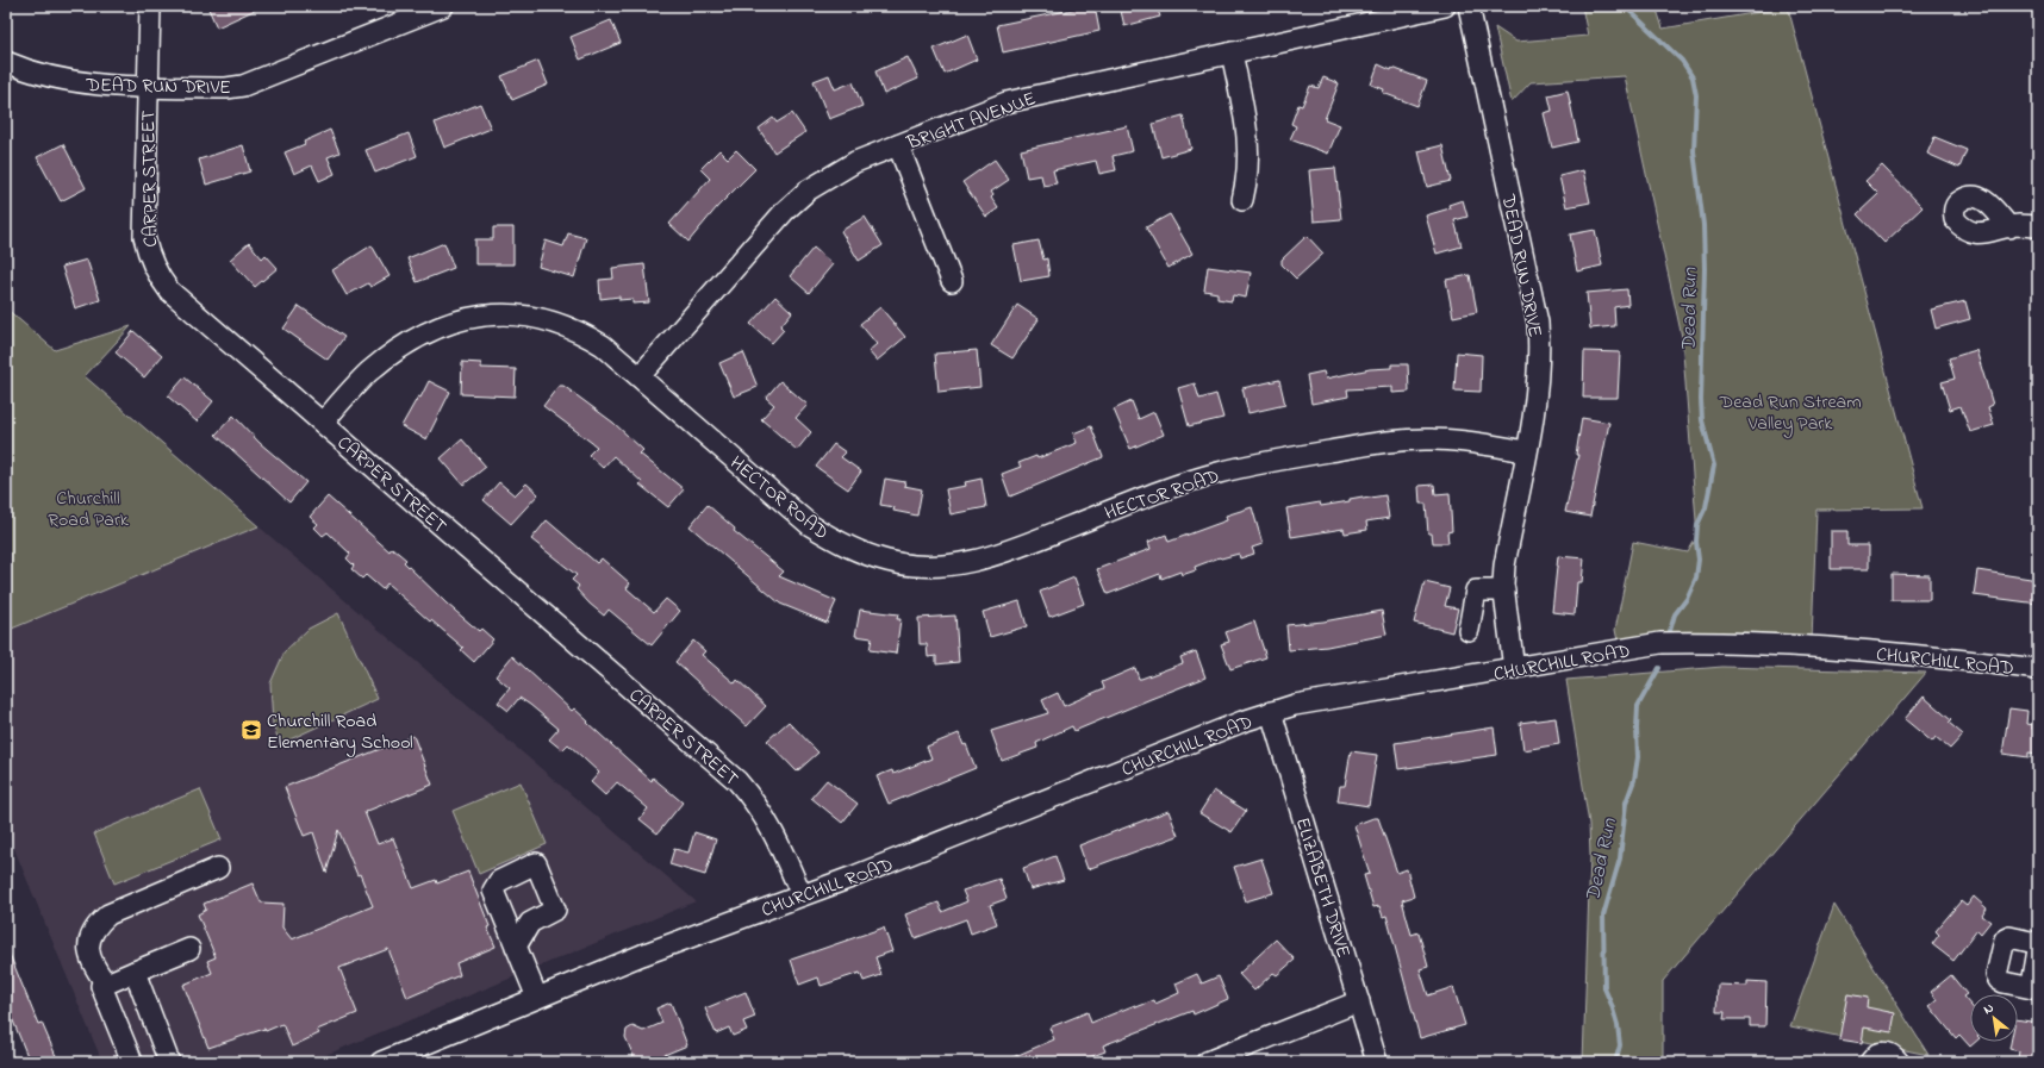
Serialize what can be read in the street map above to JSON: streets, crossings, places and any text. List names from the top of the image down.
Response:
{
  "streets": {
    "street": [
      "DEAD RUN DRIVE",
      "BRIGHT AVENUE",
      "CARPER STREET",
      "HECTOR ROAD",
      "CHURCHILL ROAD",
      "ELIZABETH DRIVE"
    ]
  },
  "crossings": [
    ["DEAD RUN DRIVE", "CARPER STREET"],
    ["DEAD RUN DRIVE", "HECTOR ROAD"],
    ["DEAD RUN DRIVE", "CHURCHILL ROAD"],
    ["BRIGHT AVENUE", "HECTOR ROAD"],
    ["CARPER STREET", "HECTOR ROAD"],
    ["CARPER STREET", "CHURCHILL ROAD"],
    ["CHURCHILL ROAD", "ELIZABETH DRIVE"]
  ],
  "water": ["Dead Run"],
  "parks": ["Dead Run Stream Valley Park", "Churchill Road Park"],
  "places": {
    "school or university": ["Churchill Road Elementary School"]
  },
  "north": "top left"
}
